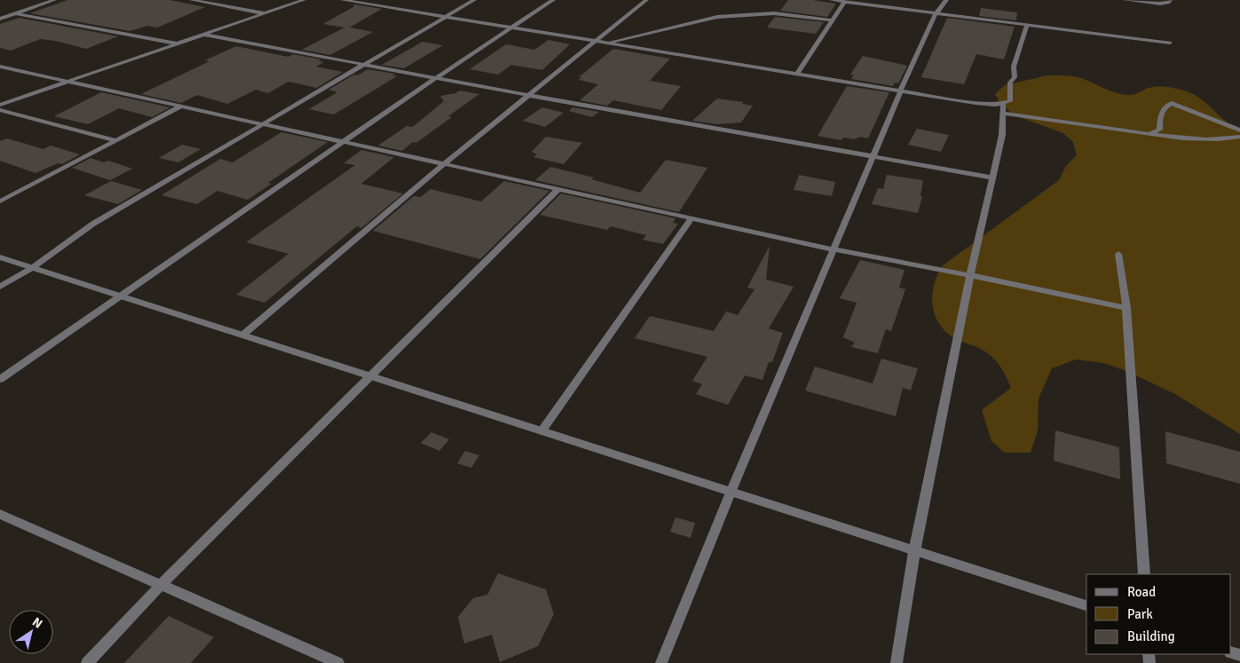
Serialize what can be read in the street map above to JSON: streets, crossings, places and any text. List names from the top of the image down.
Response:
{
  "legend": ["Road", "Park", "Building"],
  "north": "top right"
}
